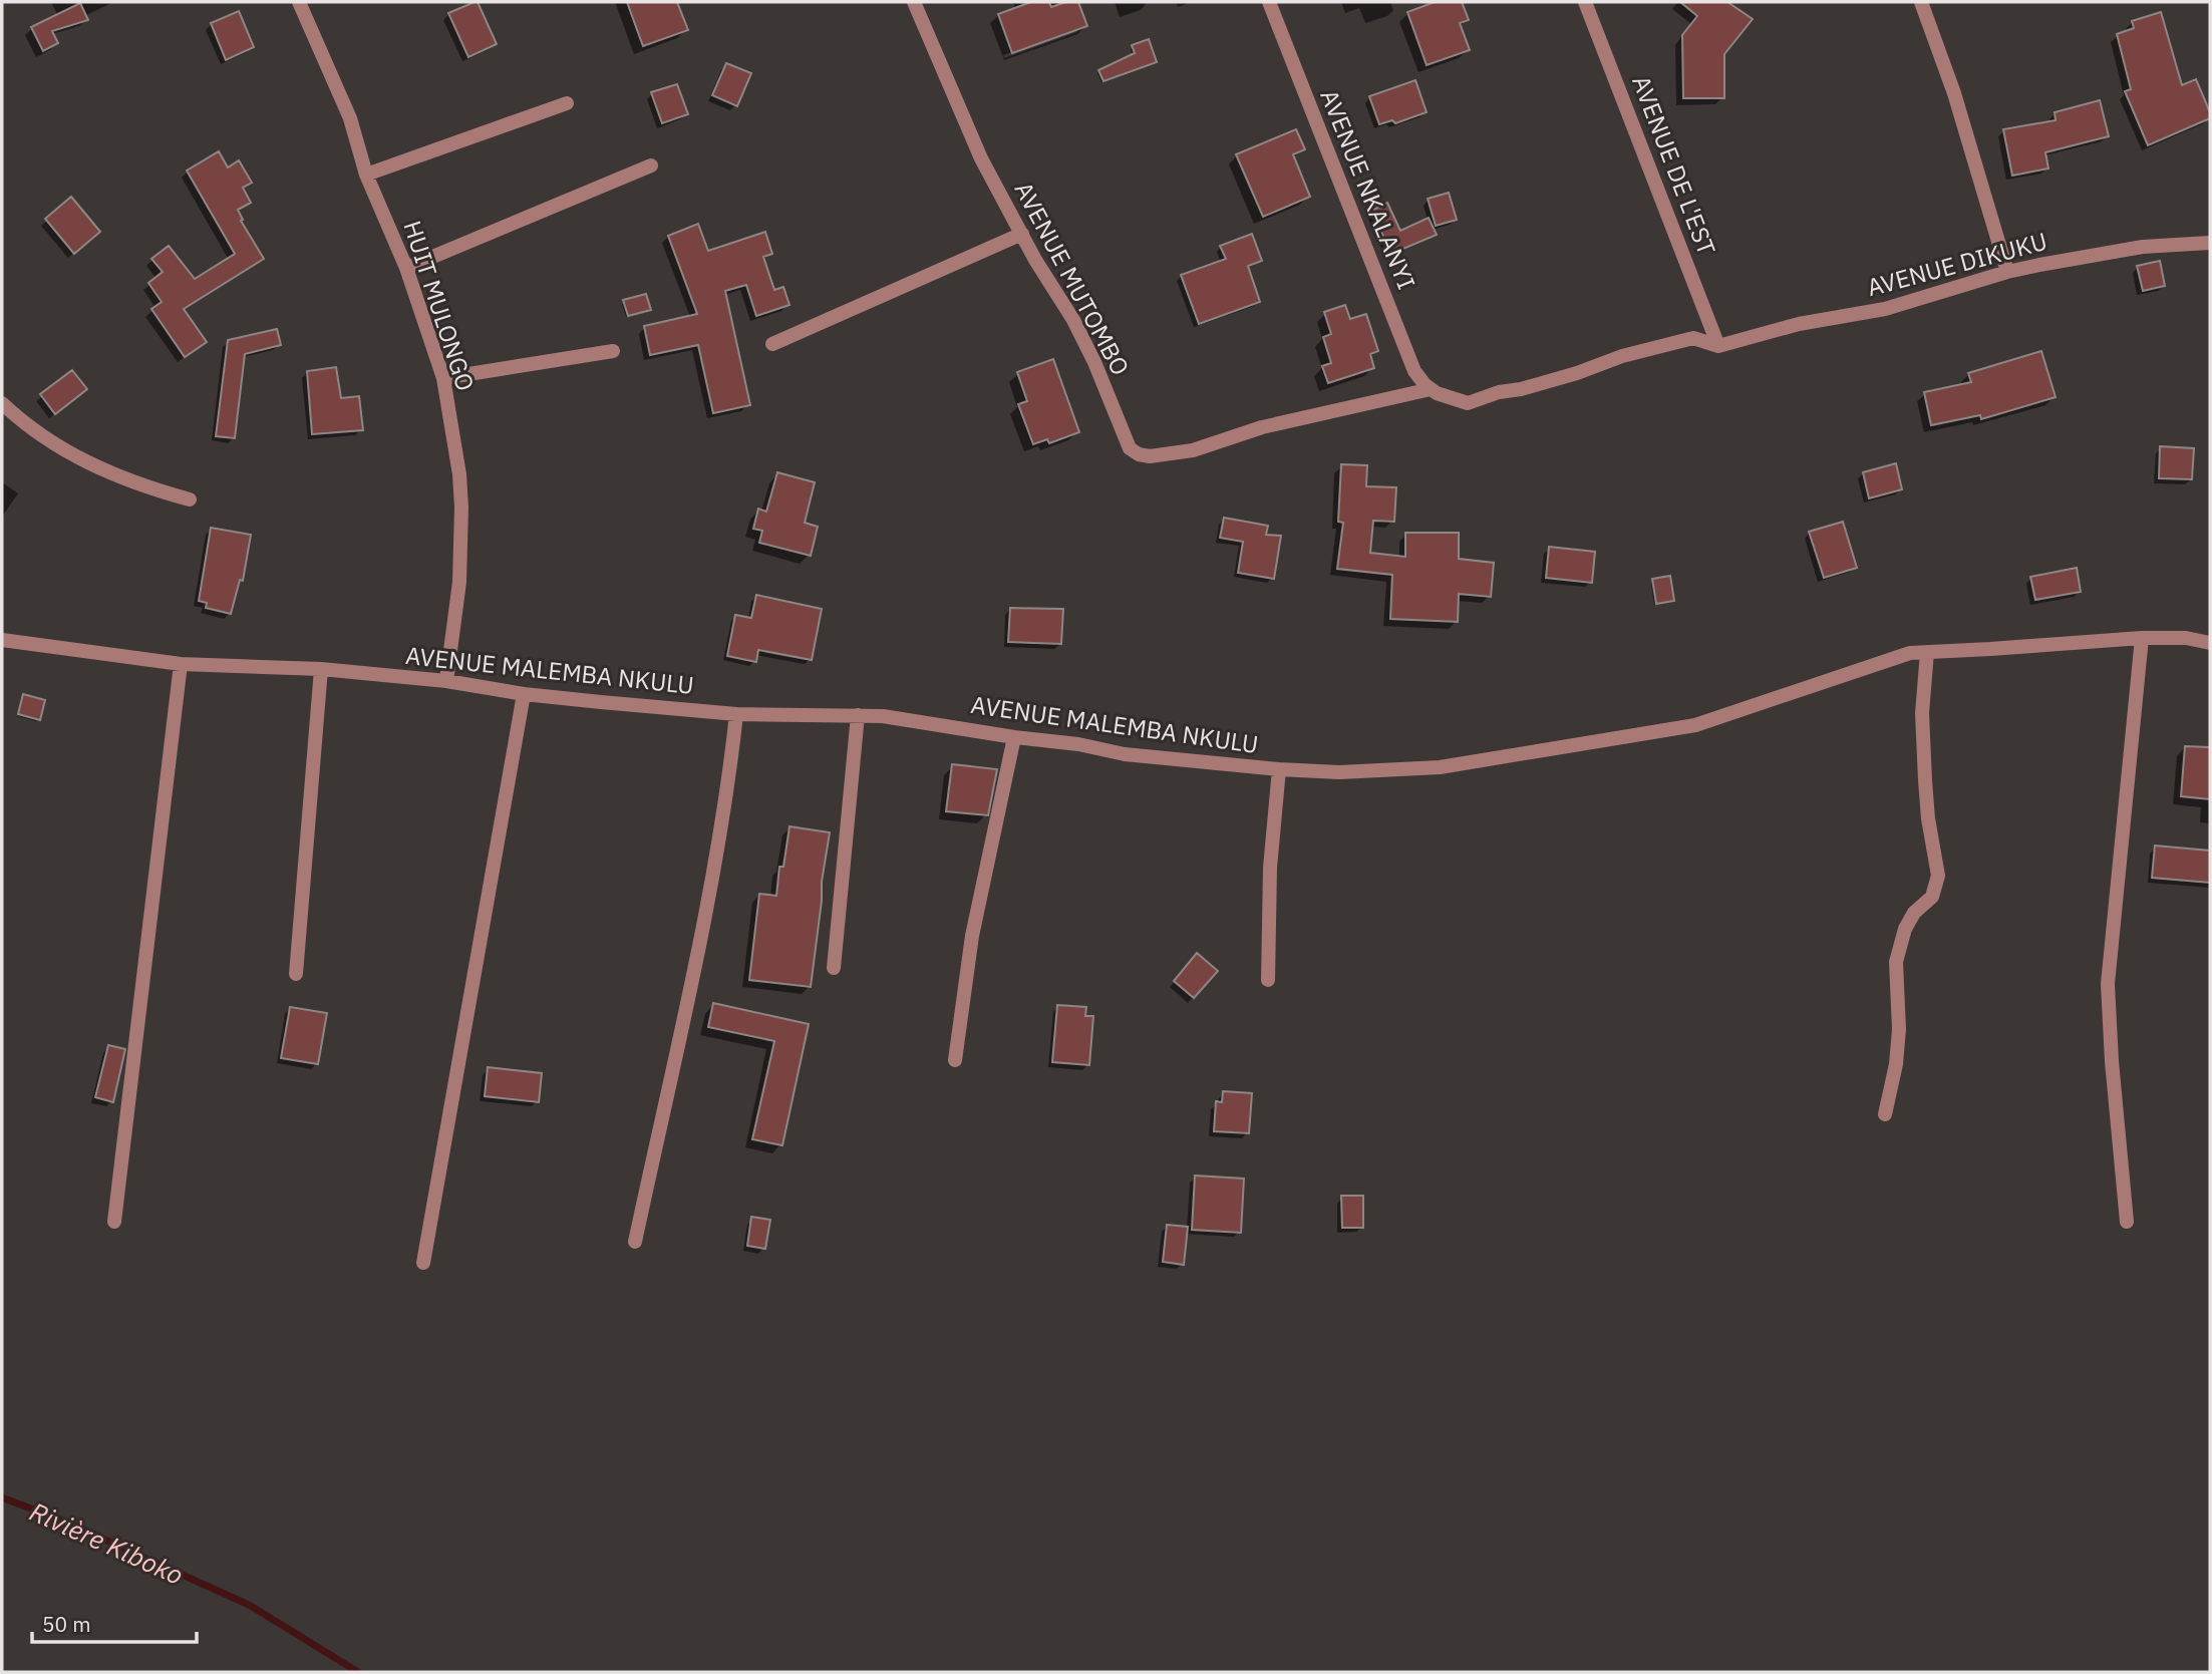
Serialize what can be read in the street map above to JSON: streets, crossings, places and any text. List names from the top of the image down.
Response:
{
  "streets": {
    "street": [
      "AVENUE DE L'EST",
      "AVENUE NKALANYI",
      "AVENUE DIKUKU",
      "AVENUE MUTOMBO",
      "HUIT MULONGO",
      "AVENUE MALEMBA NKULU"
    ]
  },
  "crossings": [
    ["AVENUE DE L'EST", "AVENUE DIKUKU"],
    ["AVENUE NKALANYI", "AVENUE MUTOMBO"],
    ["HUIT MULONGO", "AVENUE MALEMBA NKULU"]
  ],
  "water": ["Rivière Kiboko"],
  "scale_bar": "50 m"
}
